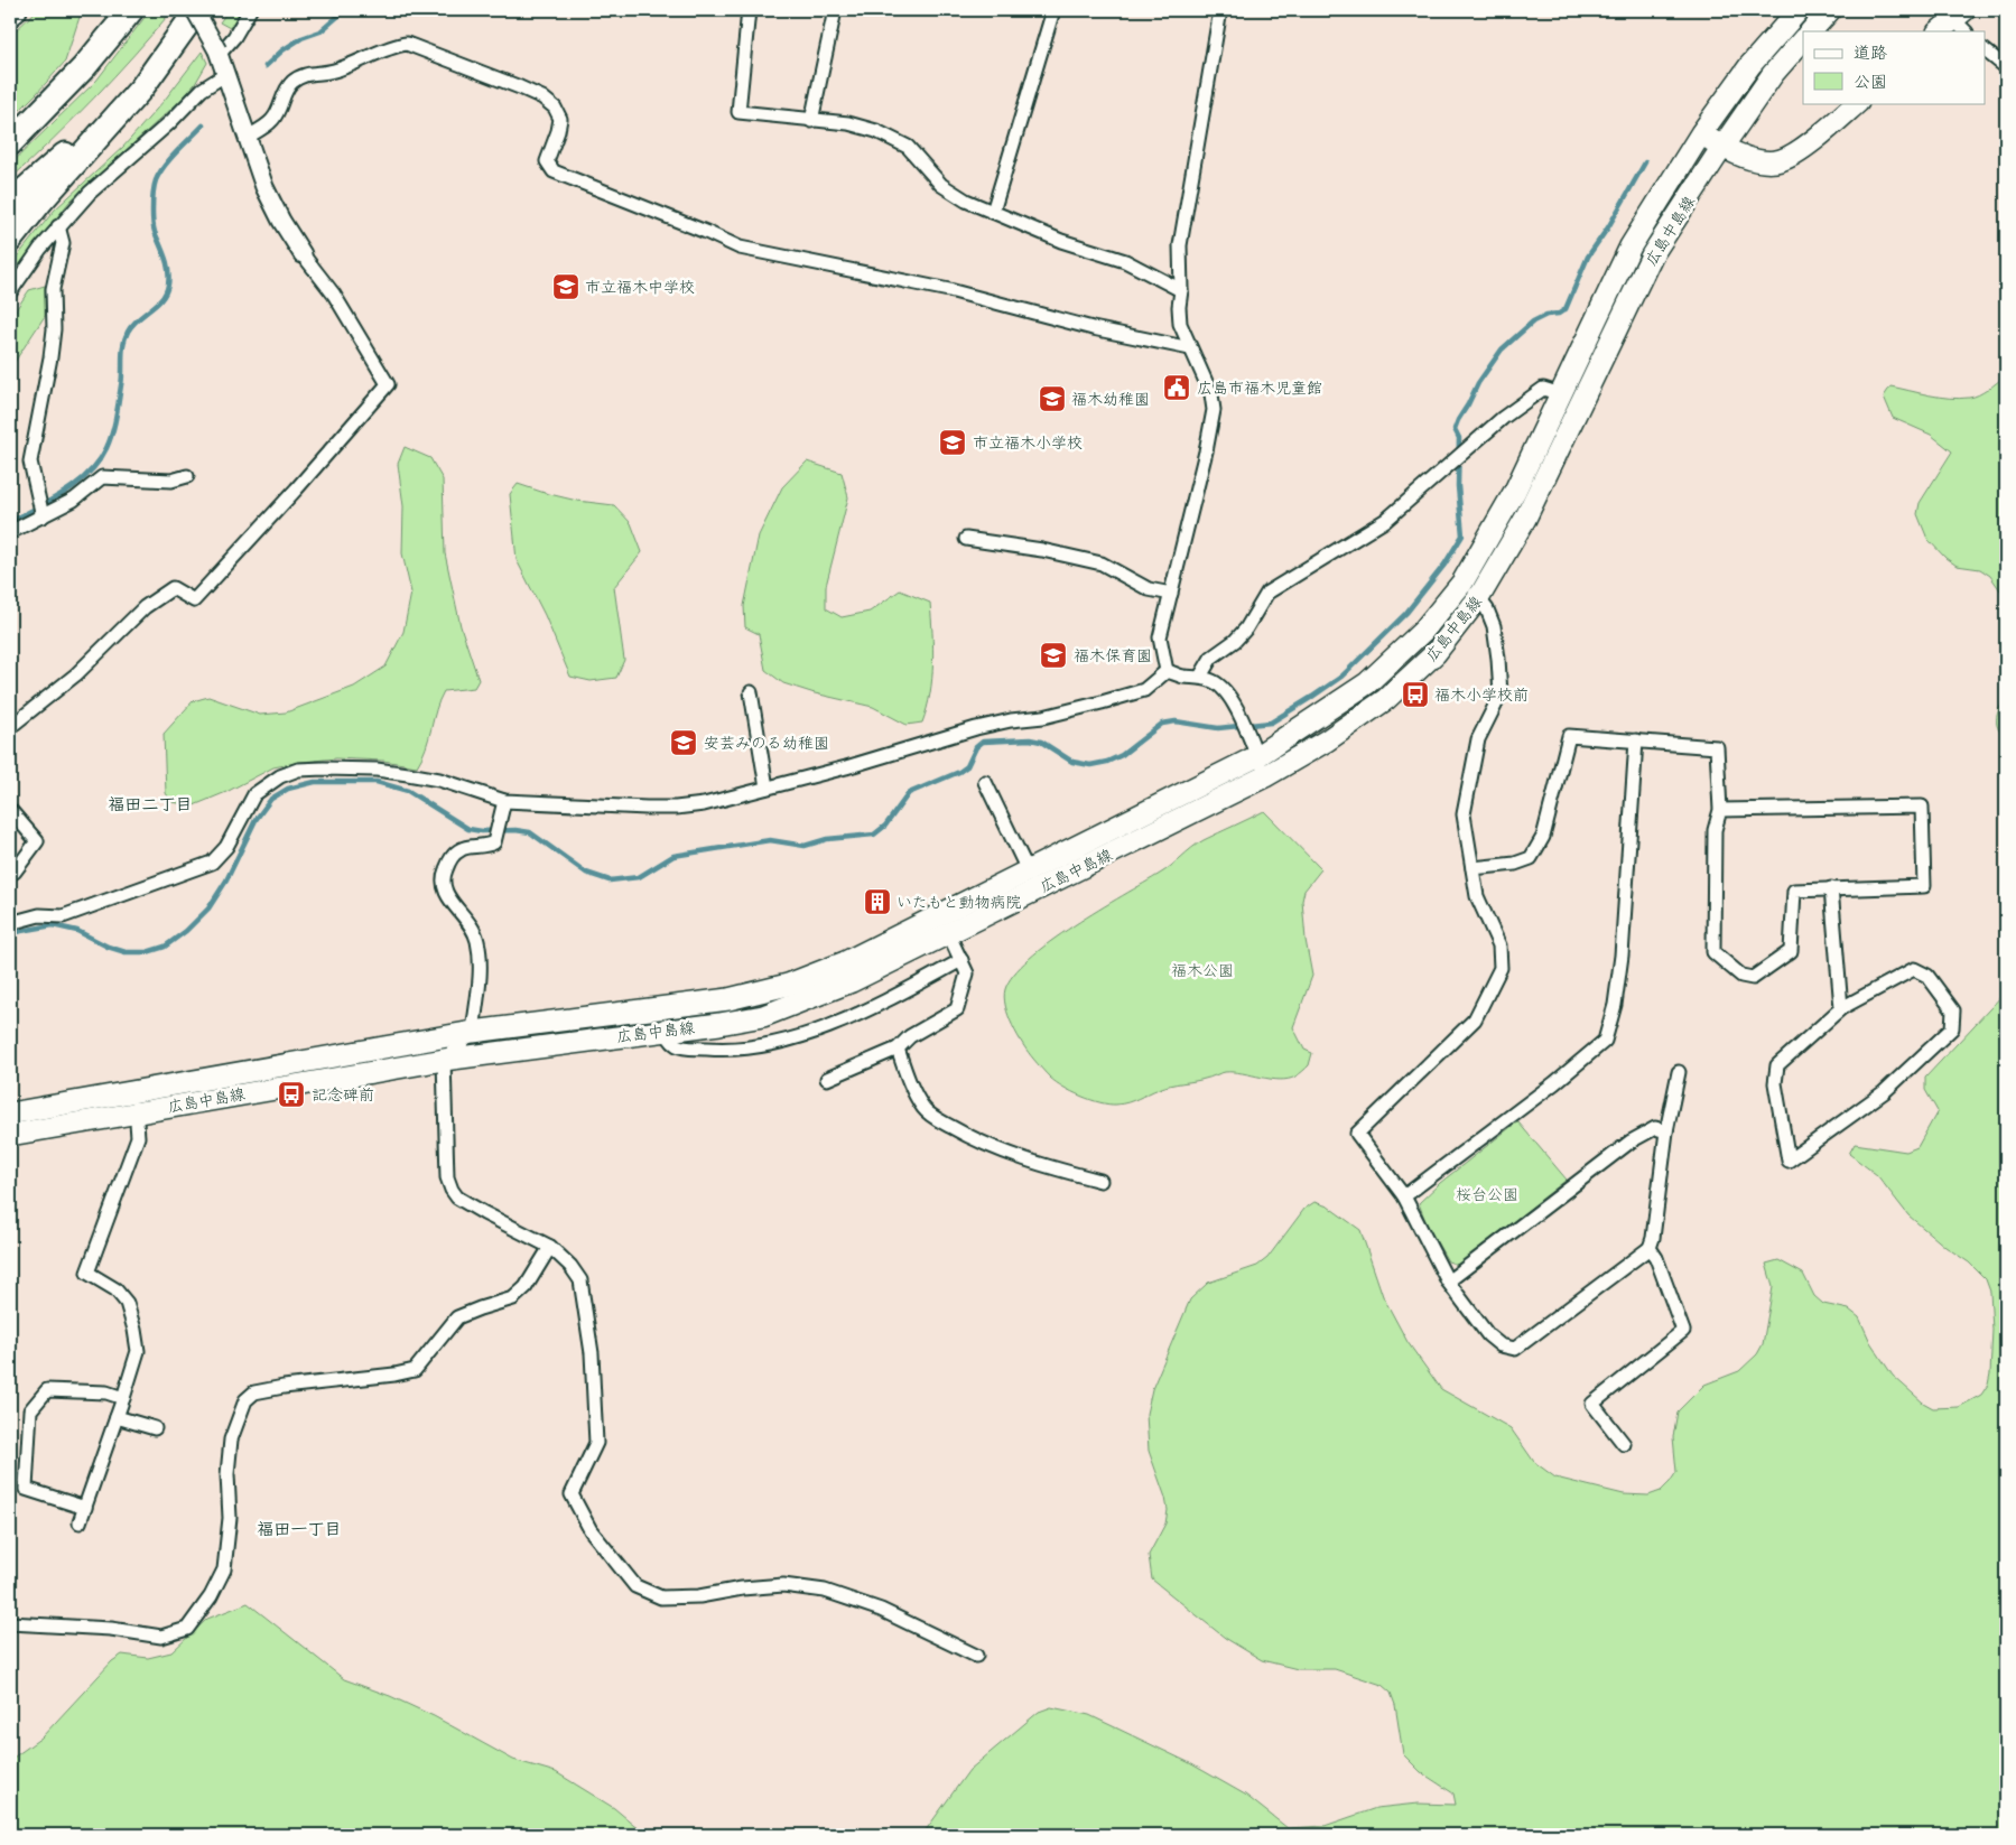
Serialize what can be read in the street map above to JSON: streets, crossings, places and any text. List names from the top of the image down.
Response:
{
  "streets": {
    "main road": ["広島中島線"]
  },
  "districts": ["福田二丁目", "福田一丁目"],
  "parks": ["福木公園", "桜台公園"],
  "places": {
    "school or university": [
      "市立福木中学校",
      "福木幼稚園",
      "市立福木小学校",
      "福木保育園",
      "安芸みのる幼稚園"
    ],
    "public building": ["広島市福木児童館"],
    "bus stop": ["福木小学校前", "記念碑前"],
    "building": ["いたもと動物病院"]
  },
  "legend": ["道路", "公園"]
}
